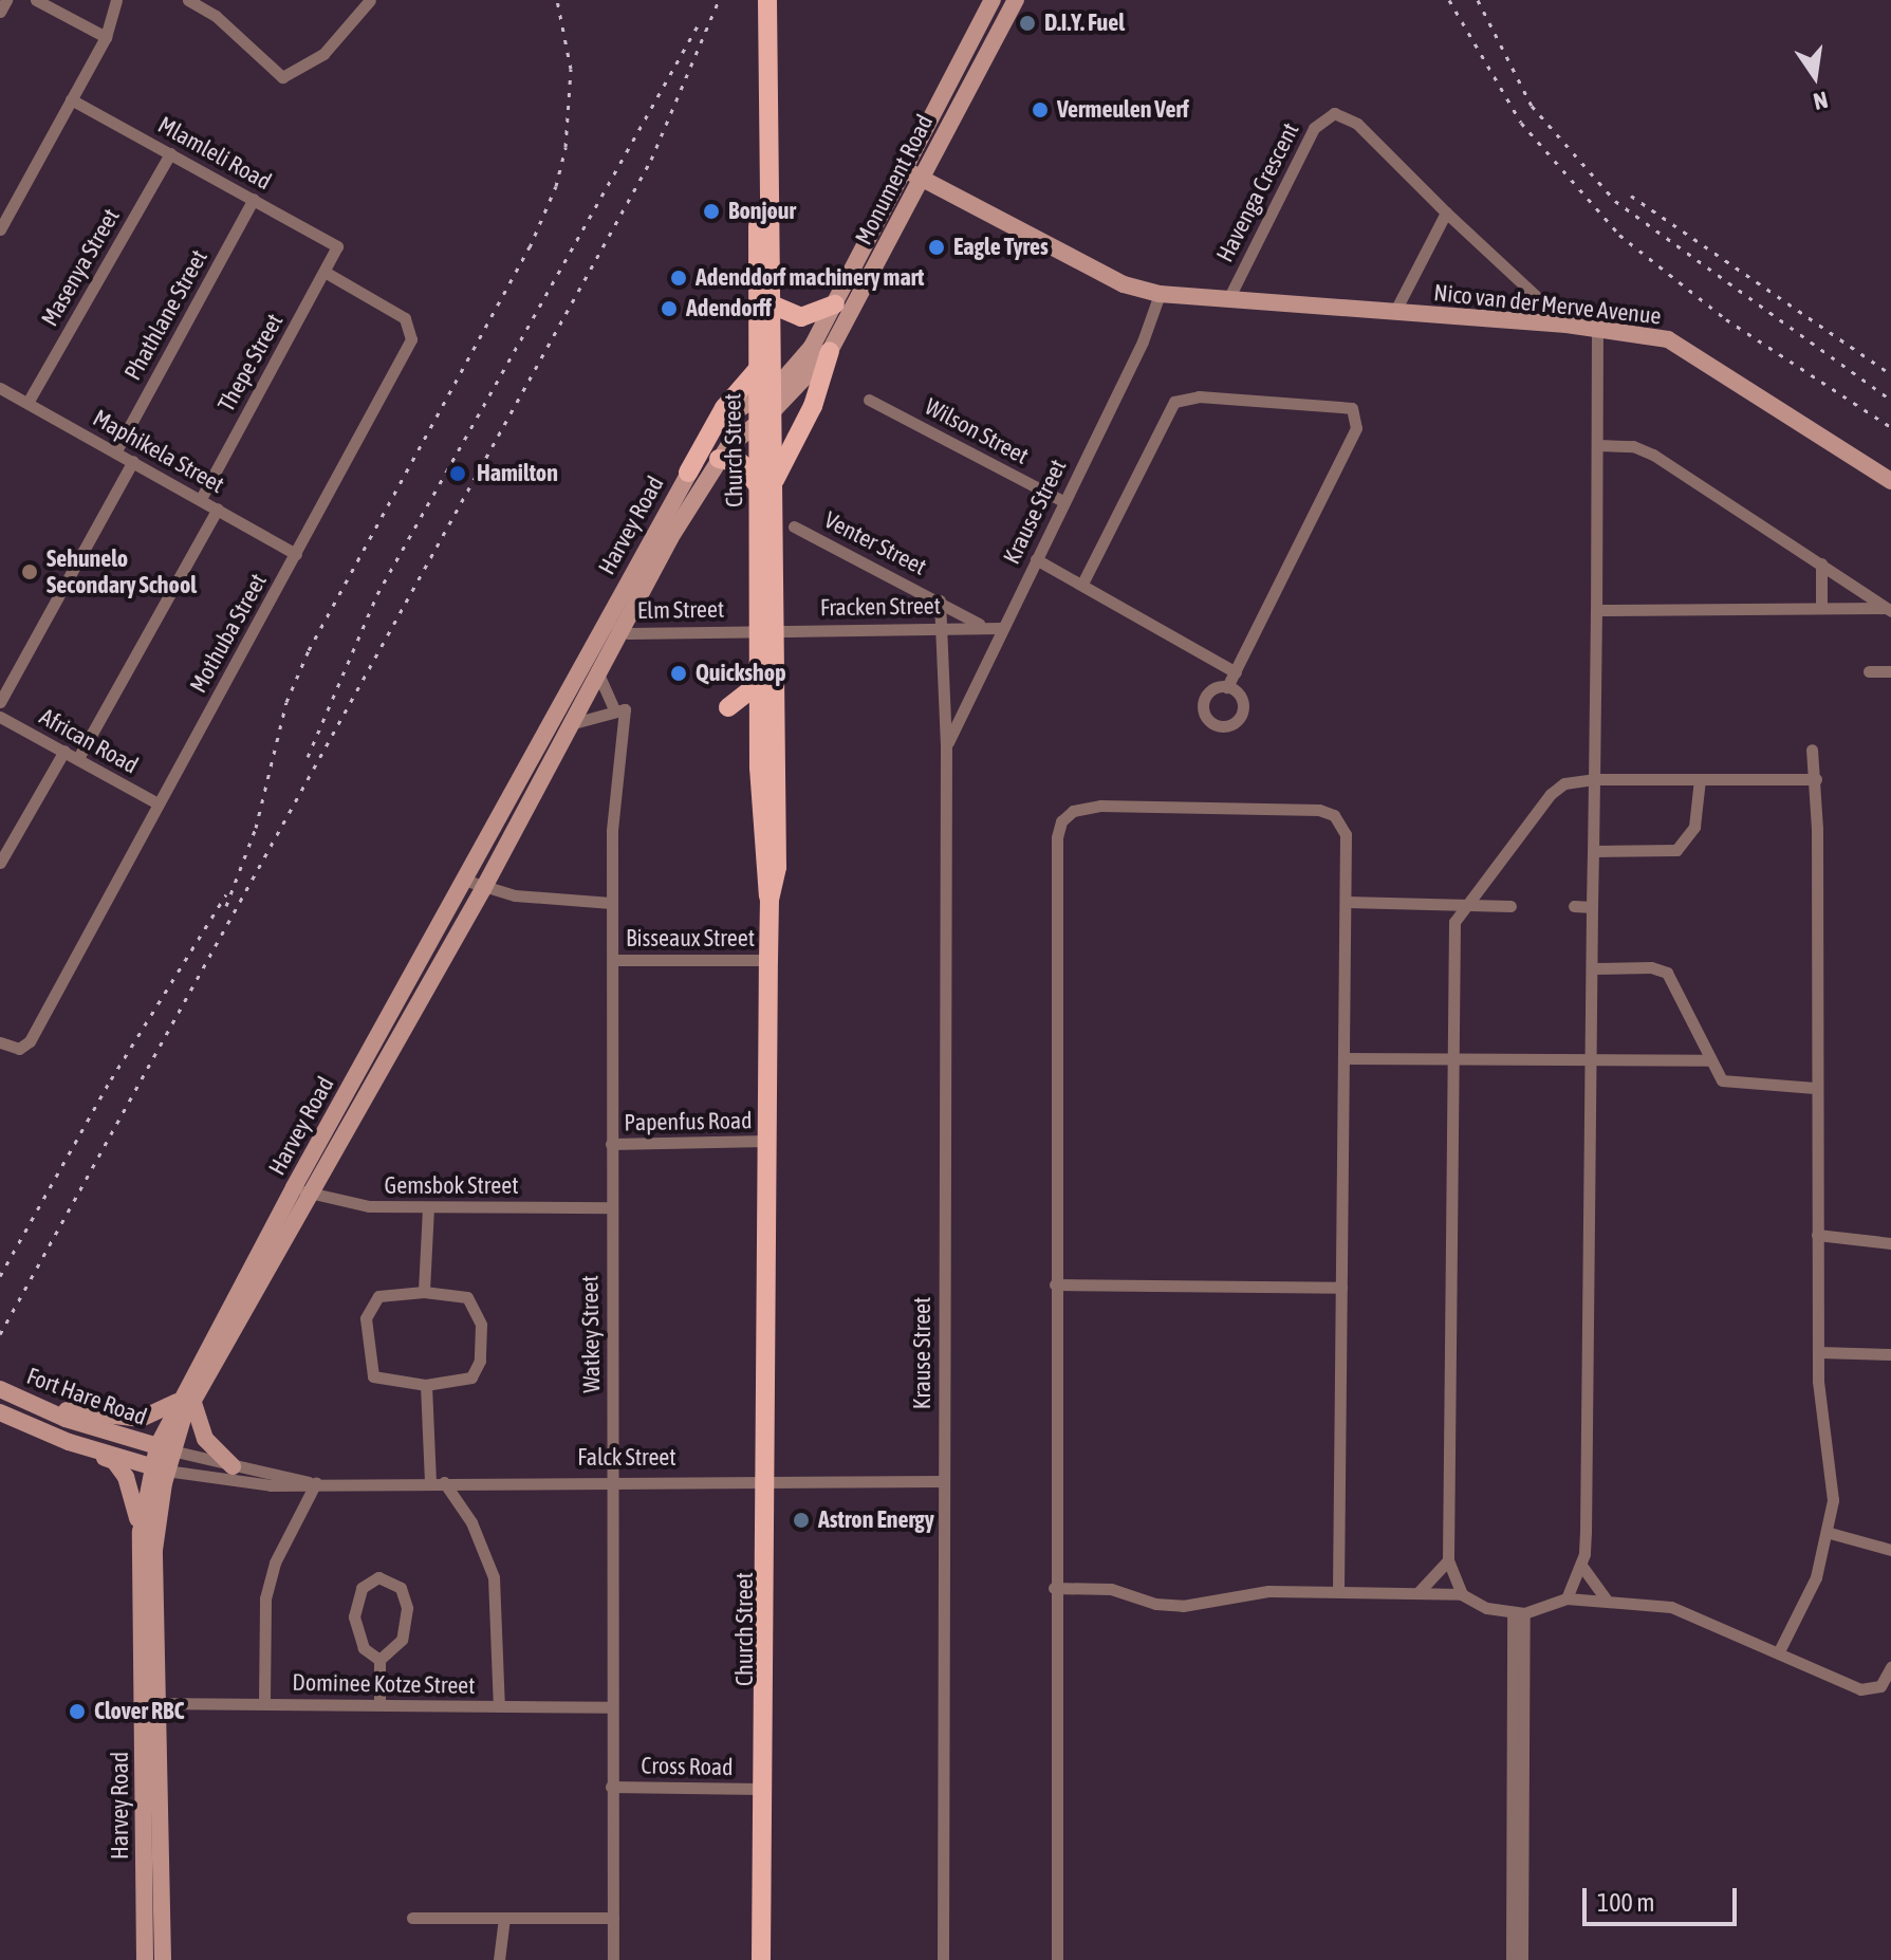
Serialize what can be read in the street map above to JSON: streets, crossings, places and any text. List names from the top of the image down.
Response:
{
  "streets": {
    "main road": [
      "Monument Road",
      "Nico van der Merve Avenue",
      "Church Street",
      "Harvey Road",
      "Fort Hare Road"
    ],
    "street": [
      "Mlamleli Road",
      "Havenga Crescent",
      "Masenya Street",
      "Phathlane Street",
      "Thepe Street",
      "Wilson Street",
      "Maphikela Street",
      "Krause Street",
      "Venter Street",
      "Fracken Street",
      "Elm Street",
      "Mothuba Street",
      "African Road",
      "Bisseaux Street",
      "Papenfus Road",
      "Gemsbok Street",
      "Watkey Street",
      "Falck Street",
      "Dominee Kotze Street",
      "Cross Road"
    ]
  },
  "crossings": [
    ["Mlamleli Road", "Masenya Street"],
    ["Mlamleli Road", "Phathlane Street"],
    ["Mlamleli Road", "Thepe Street"],
    ["Monument Road", "Nico van der Merve Avenue"],
    ["Monument Road", "Church Street"],
    ["Monument Road", "Harvey Road"],
    ["Havenga Crescent", "Nico van der Merve Avenue"],
    ["Masenya Street", "Maphikela Street"],
    ["Nico van der Merve Avenue", "Krause Street"],
    ["Phathlane Street", "Maphikela Street"],
    ["Thepe Street", "Maphikela Street"],
    ["Thepe Street", "Mothuba Street"],
    ["Wilson Street", "Krause Street"],
    ["Church Street", "Harvey Road"],
    ["Church Street", "Fracken Street"],
    ["Church Street", "Elm Street"],
    ["Church Street", "Bisseaux Street"],
    ["Church Street", "Papenfus Road"],
    ["Church Street", "Falck Street"],
    ["Church Street", "Cross Road"],
    ["Maphikela Street", "Mothuba Street"],
    ["Krause Street", "Venter Street"],
    ["Krause Street", "Fracken Street"],
    ["Krause Street", "Falck Street"],
    ["Harvey Road", "Elm Street"],
    ["Harvey Road", "Gemsbok Street"],
    ["Harvey Road", "Fort Hare Road"],
    ["Harvey Road", "Falck Street"],
    ["Harvey Road", "Dominee Kotze Street"],
    ["Venter Street", "Fracken Street"],
    ["Fracken Street", "Elm Street"],
    ["Mothuba Street", "African Road"],
    ["Bisseaux Street", "Watkey Street"],
    ["Papenfus Road", "Watkey Street"],
    ["Gemsbok Street", "Watkey Street"],
    ["Watkey Street", "Falck Street"],
    ["Watkey Street", "Dominee Kotze Street"],
    ["Watkey Street", "Cross Road"],
    ["Fort Hare Road", "Falck Street"]
  ],
  "places": [
    "D.I.Y. Fuel",
    "Vermeulen Verf",
    "Bonjour",
    "Eagle Tyres",
    "Adenddorf machinery mart",
    "Adendorff",
    "Hamilton",
    "Sehunelo Secondary School",
    "Quickshop",
    "Astron Energy",
    "Clover RBC"
  ],
  "scale_bar": "100 m",
  "north": "bottom"
}
